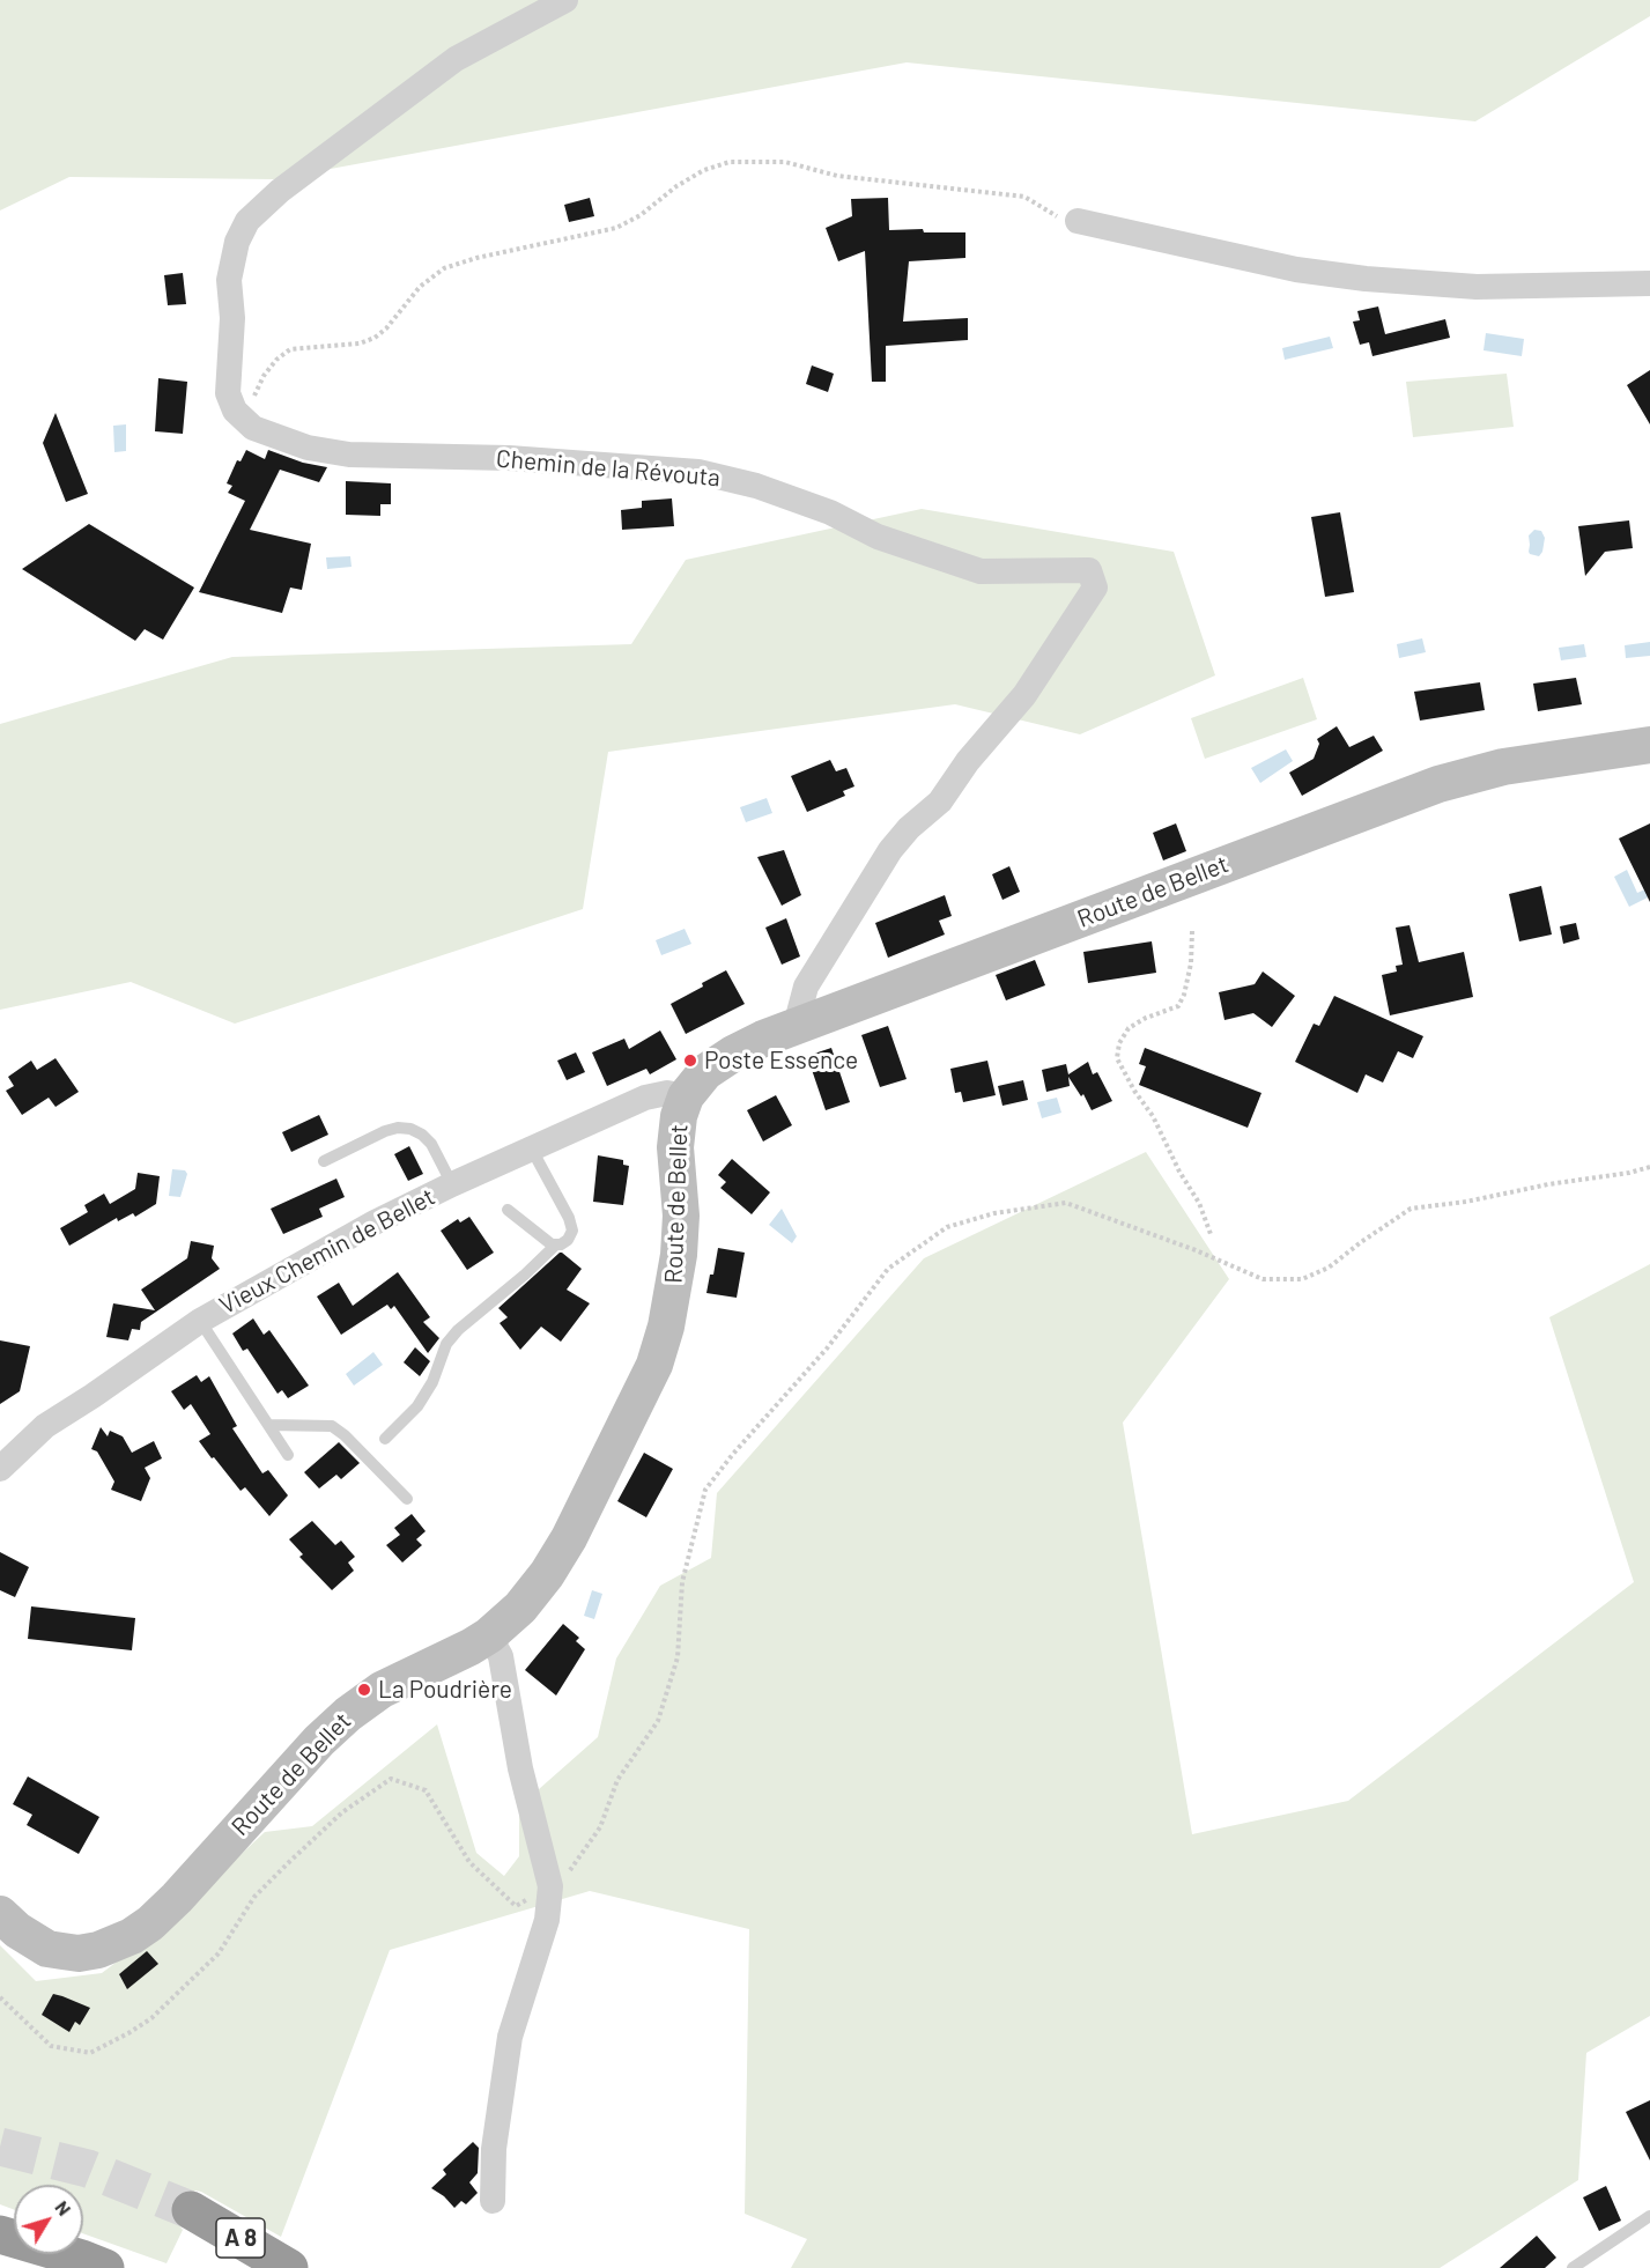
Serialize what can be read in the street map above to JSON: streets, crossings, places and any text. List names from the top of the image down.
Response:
{
  "streets": {
    "highway": ["A 8"],
    "main road": ["Route de Bellet"],
    "street": ["Chemin de la Révouta", "Vieux Chemin de Bellet"]
  },
  "crossings": [
    ["Chemin de la Révouta", "Route de Bellet"],
    ["Route de Bellet", "Vieux Chemin de Bellet"]
  ],
  "places": ["Poste Essence", "La Poudrière"],
  "north": "top right"
}
